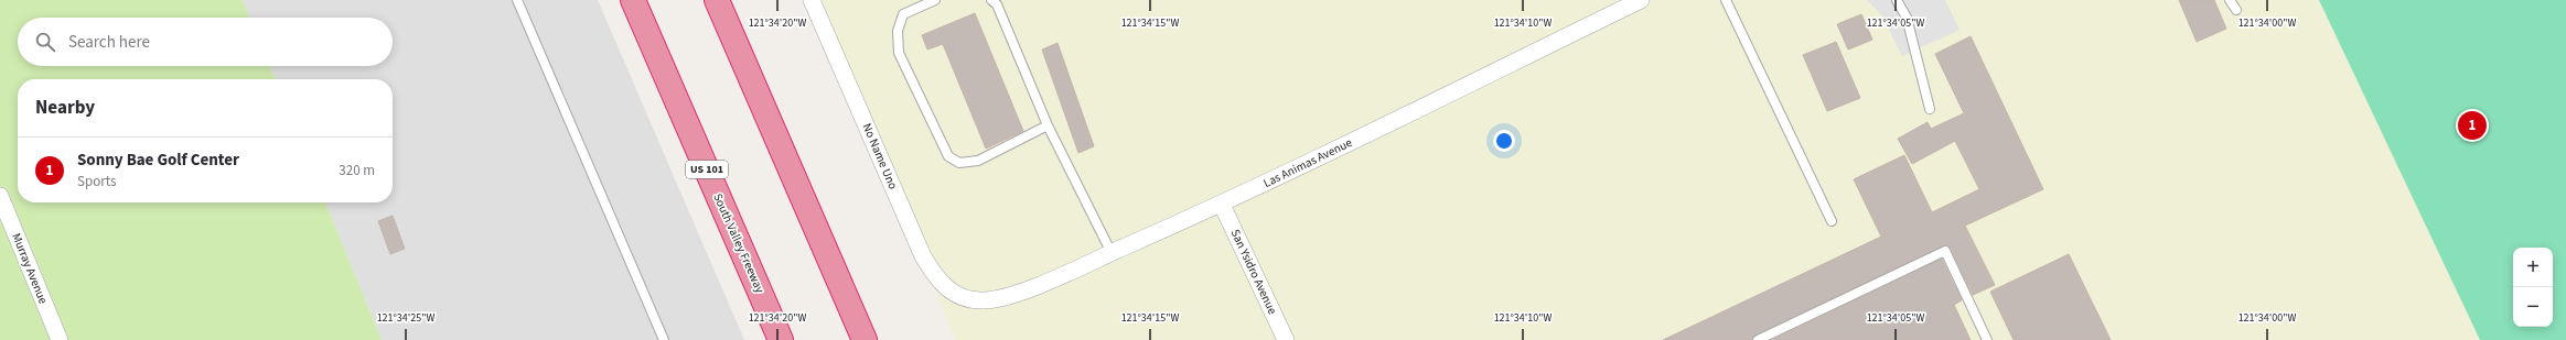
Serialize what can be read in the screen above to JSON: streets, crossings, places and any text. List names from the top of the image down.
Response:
{
  "streets": {
    "highway": ["US 101", "South Valley Freeway"],
    "street": [
      "No Name Uno",
      "Las Animas Avenue",
      "Murray Avenue",
      "San Ysidro Avenue"
    ]
  },
  "crossings": [
    ["No Name Uno", "Las Animas Avenue"],
    ["Las Animas Avenue", "San Ysidro Avenue"]
  ],
  "page": {
    "search": "Search here",
    "heading": "Nearby",
    "pins": "1",
    "list": [
      {
        "mark": "1",
        "name": "Sonny Bae Golf Center",
        "note": "Sports",
        "value": "320 m"
      }
    ],
    "map_buttons": ["+", "−"]
  },
  "coordinates": [
    "121°34'20\"W",
    "121°34'15\"W",
    "121°34'10\"W",
    "121°34'05\"W",
    "121°34'00\"W",
    "121°34'25\"W"
  ]
}
